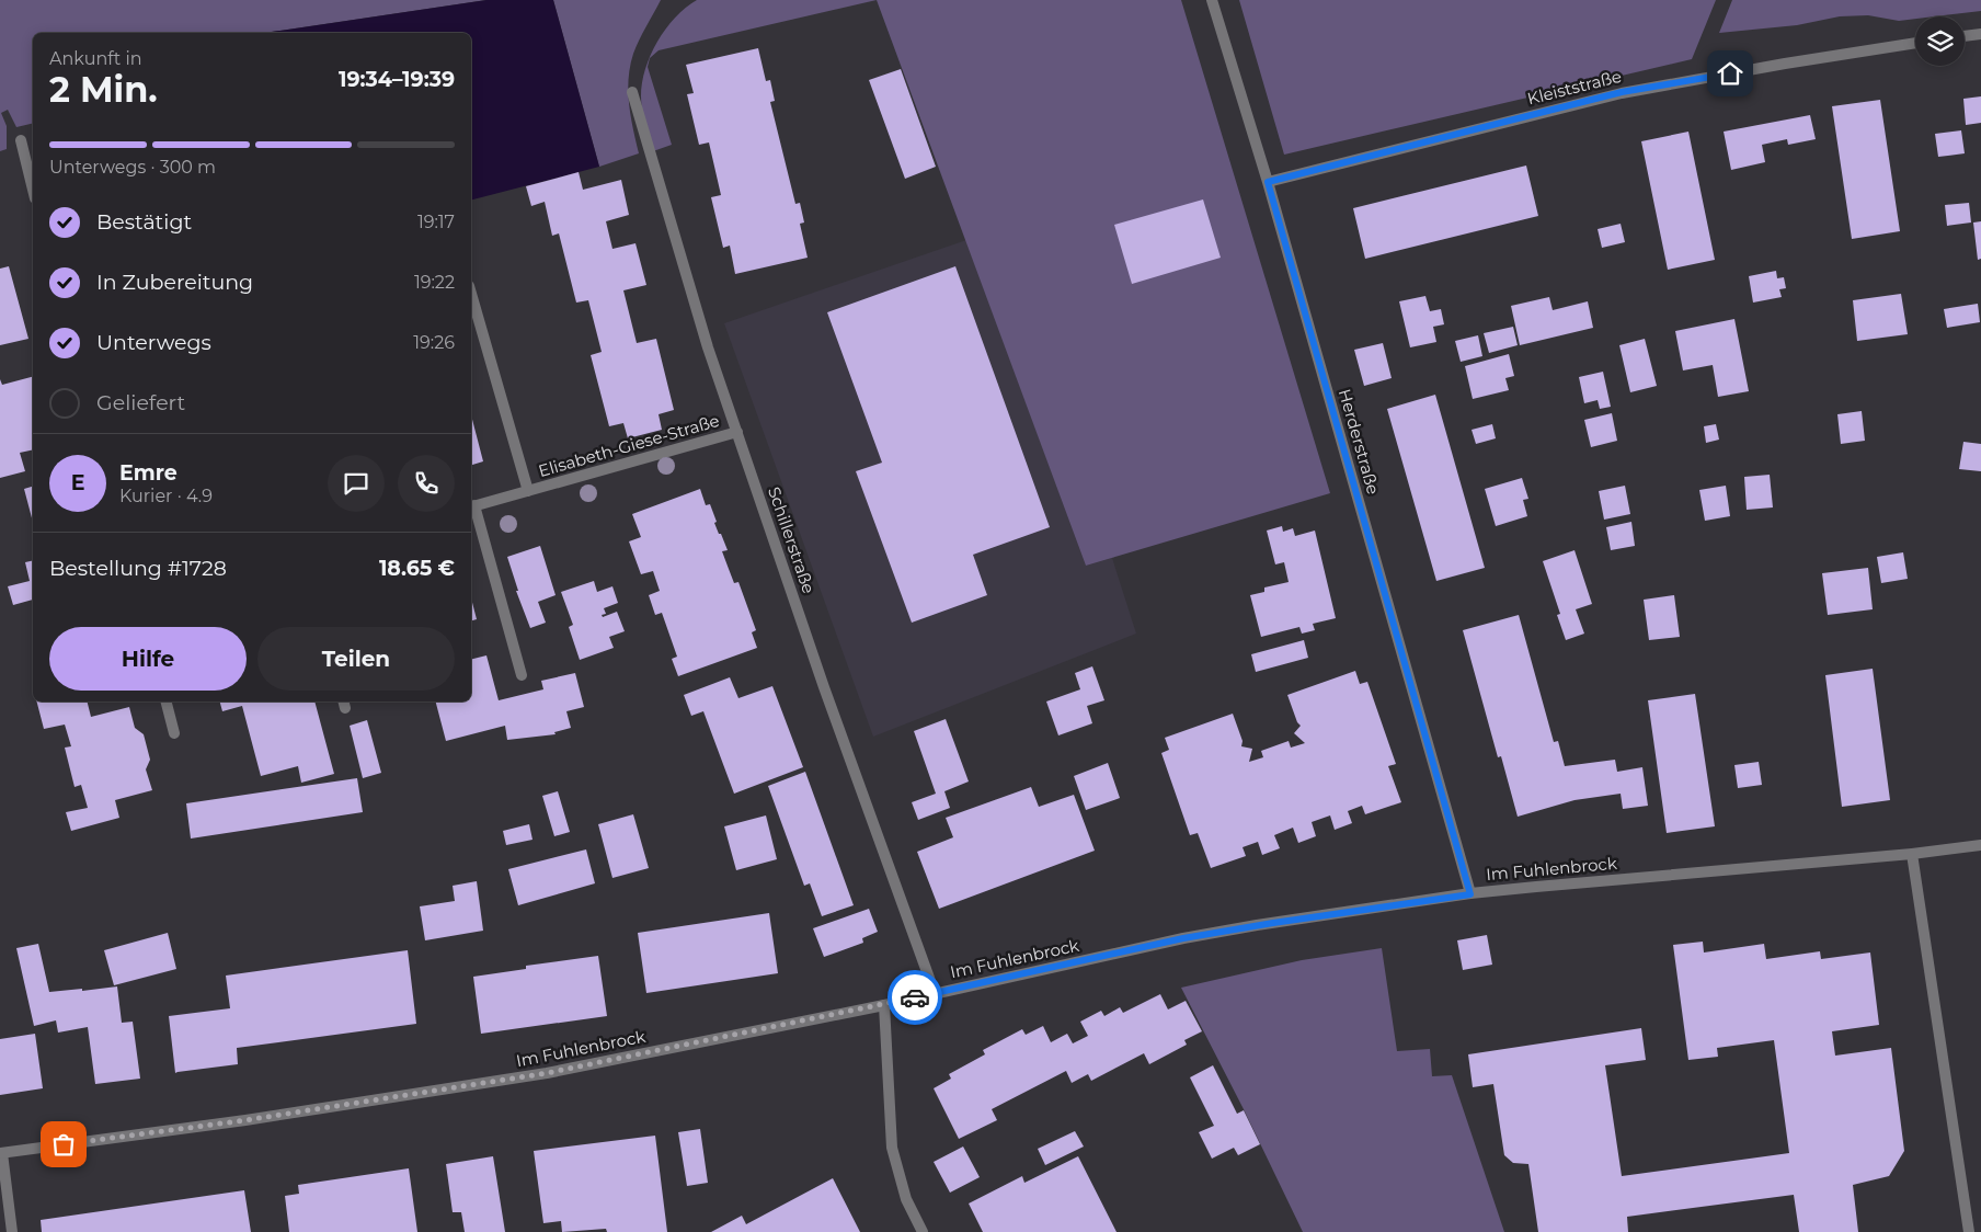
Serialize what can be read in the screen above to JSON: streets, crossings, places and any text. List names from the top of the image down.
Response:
{
  "streets": {
    "street": [
      "Kleiststraße",
      "Herderstraße",
      "Elisabeth-Giese-Straße",
      "Schillerstraße",
      "Im Fuhlenbrock"
    ]
  },
  "crossings": [
    ["Kleiststraße", "Herderstraße"],
    ["Herderstraße", "Im Fuhlenbrock"],
    ["Elisabeth-Giese-Straße", "Schillerstraße"],
    ["Schillerstraße", "Im Fuhlenbrock"]
  ],
  "page": {
    "heading": ["2 Min.", "Ankunft in", "19:34–19:39"],
    "panel": [
      "Emre",
      "Kurier · 4.9",
      "Bestellung #1728",
      "18.65 €"
    ],
    "bar": "Unterwegs · 300 m",
    "list": [
      ["Bestätigt", "19:17"],
      ["In Zubereitung", "19:22"],
      ["Unterwegs", "19:26"],
      "Geliefert"
    ],
    "round": "E",
    "buttons": ["Hilfe", "Teilen"]
  }
}
